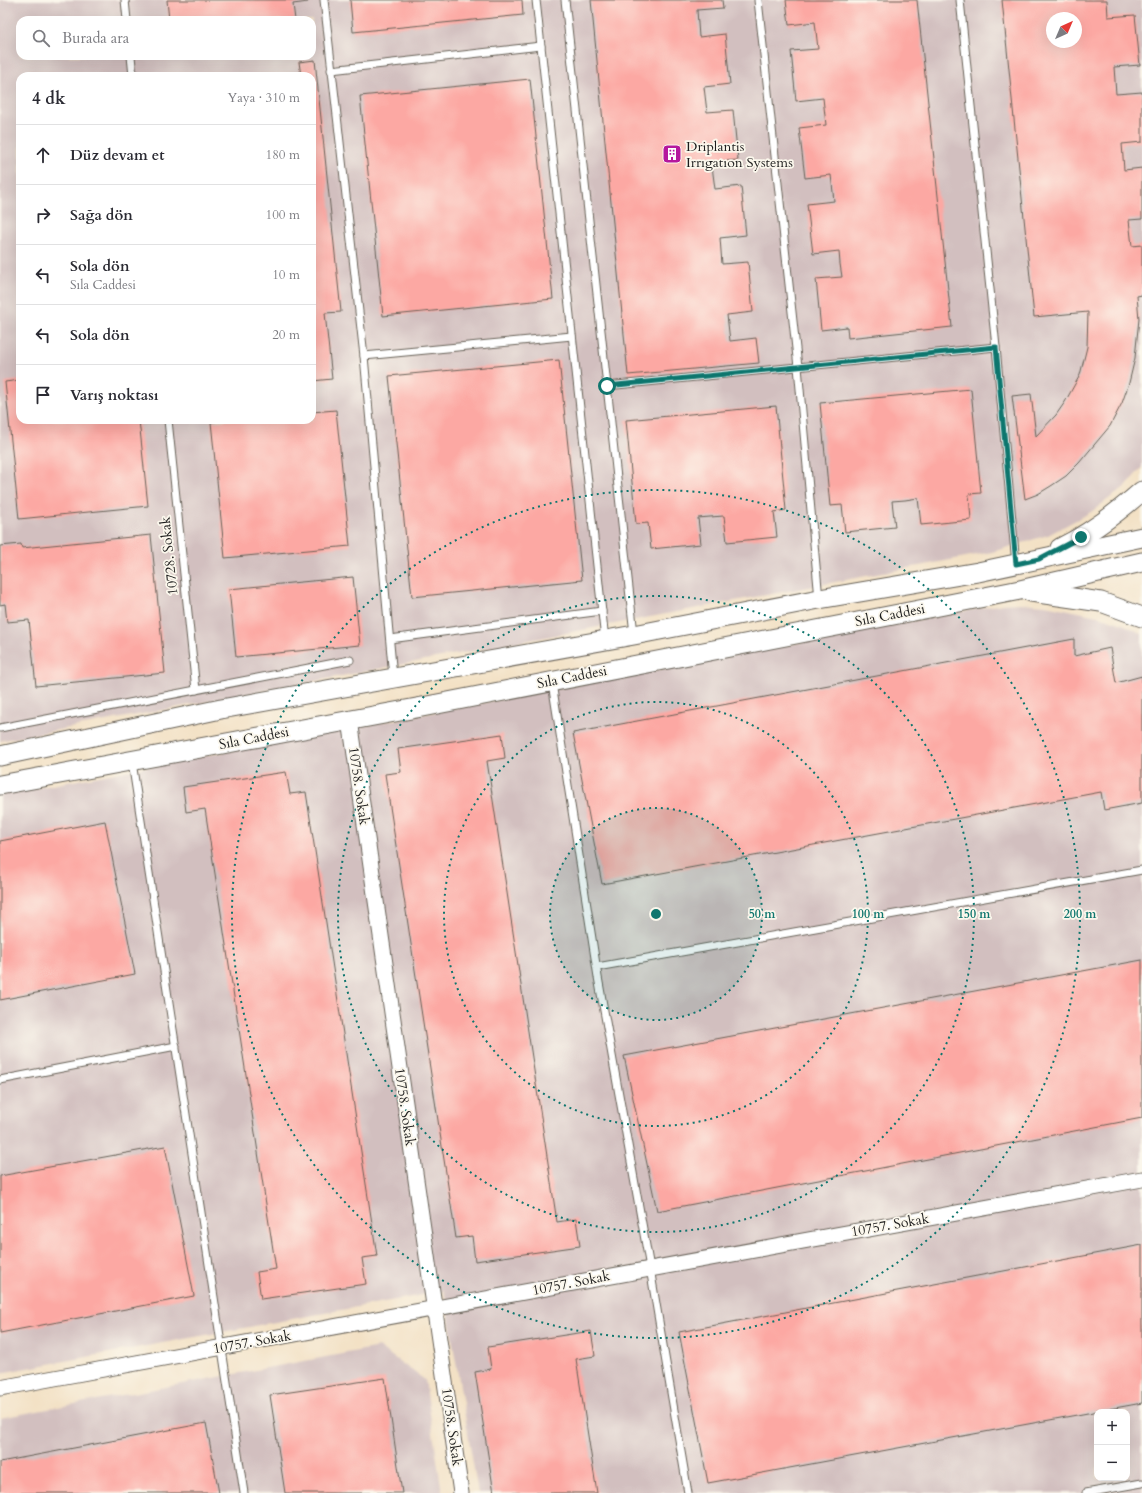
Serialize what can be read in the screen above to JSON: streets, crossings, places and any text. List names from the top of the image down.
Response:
{
  "streets": {
    "street": ["Sıla Caddesi", "10758. Sokak", "10757. Sokak"],
    "lane": ["10728. Sokak"]
  },
  "crossings": [
    ["Sıla Caddesi", "10758. Sokak"],
    ["10758. Sokak", "10757. Sokak"]
  ],
  "places": {
    "building": ["Driplantis Irrıgatıon Systems"]
  },
  "north": "top right",
  "page": {
    "search": "Burada ara",
    "heading": ["4 dk", "Yaya · 310 m"],
    "list": [
      ["Düz devam et", "180 m"],
      ["Sağa dön", "100 m"],
      ["Sola dön", "Sıla Caddesi", "10 m"],
      ["Sola dön", "20 m"],
      "Varış noktası"
    ],
    "map_buttons": ["+", "−"]
  },
  "rings": [
    "50 m",
    "100 m",
    "150 m",
    "200 m"
  ]
}
